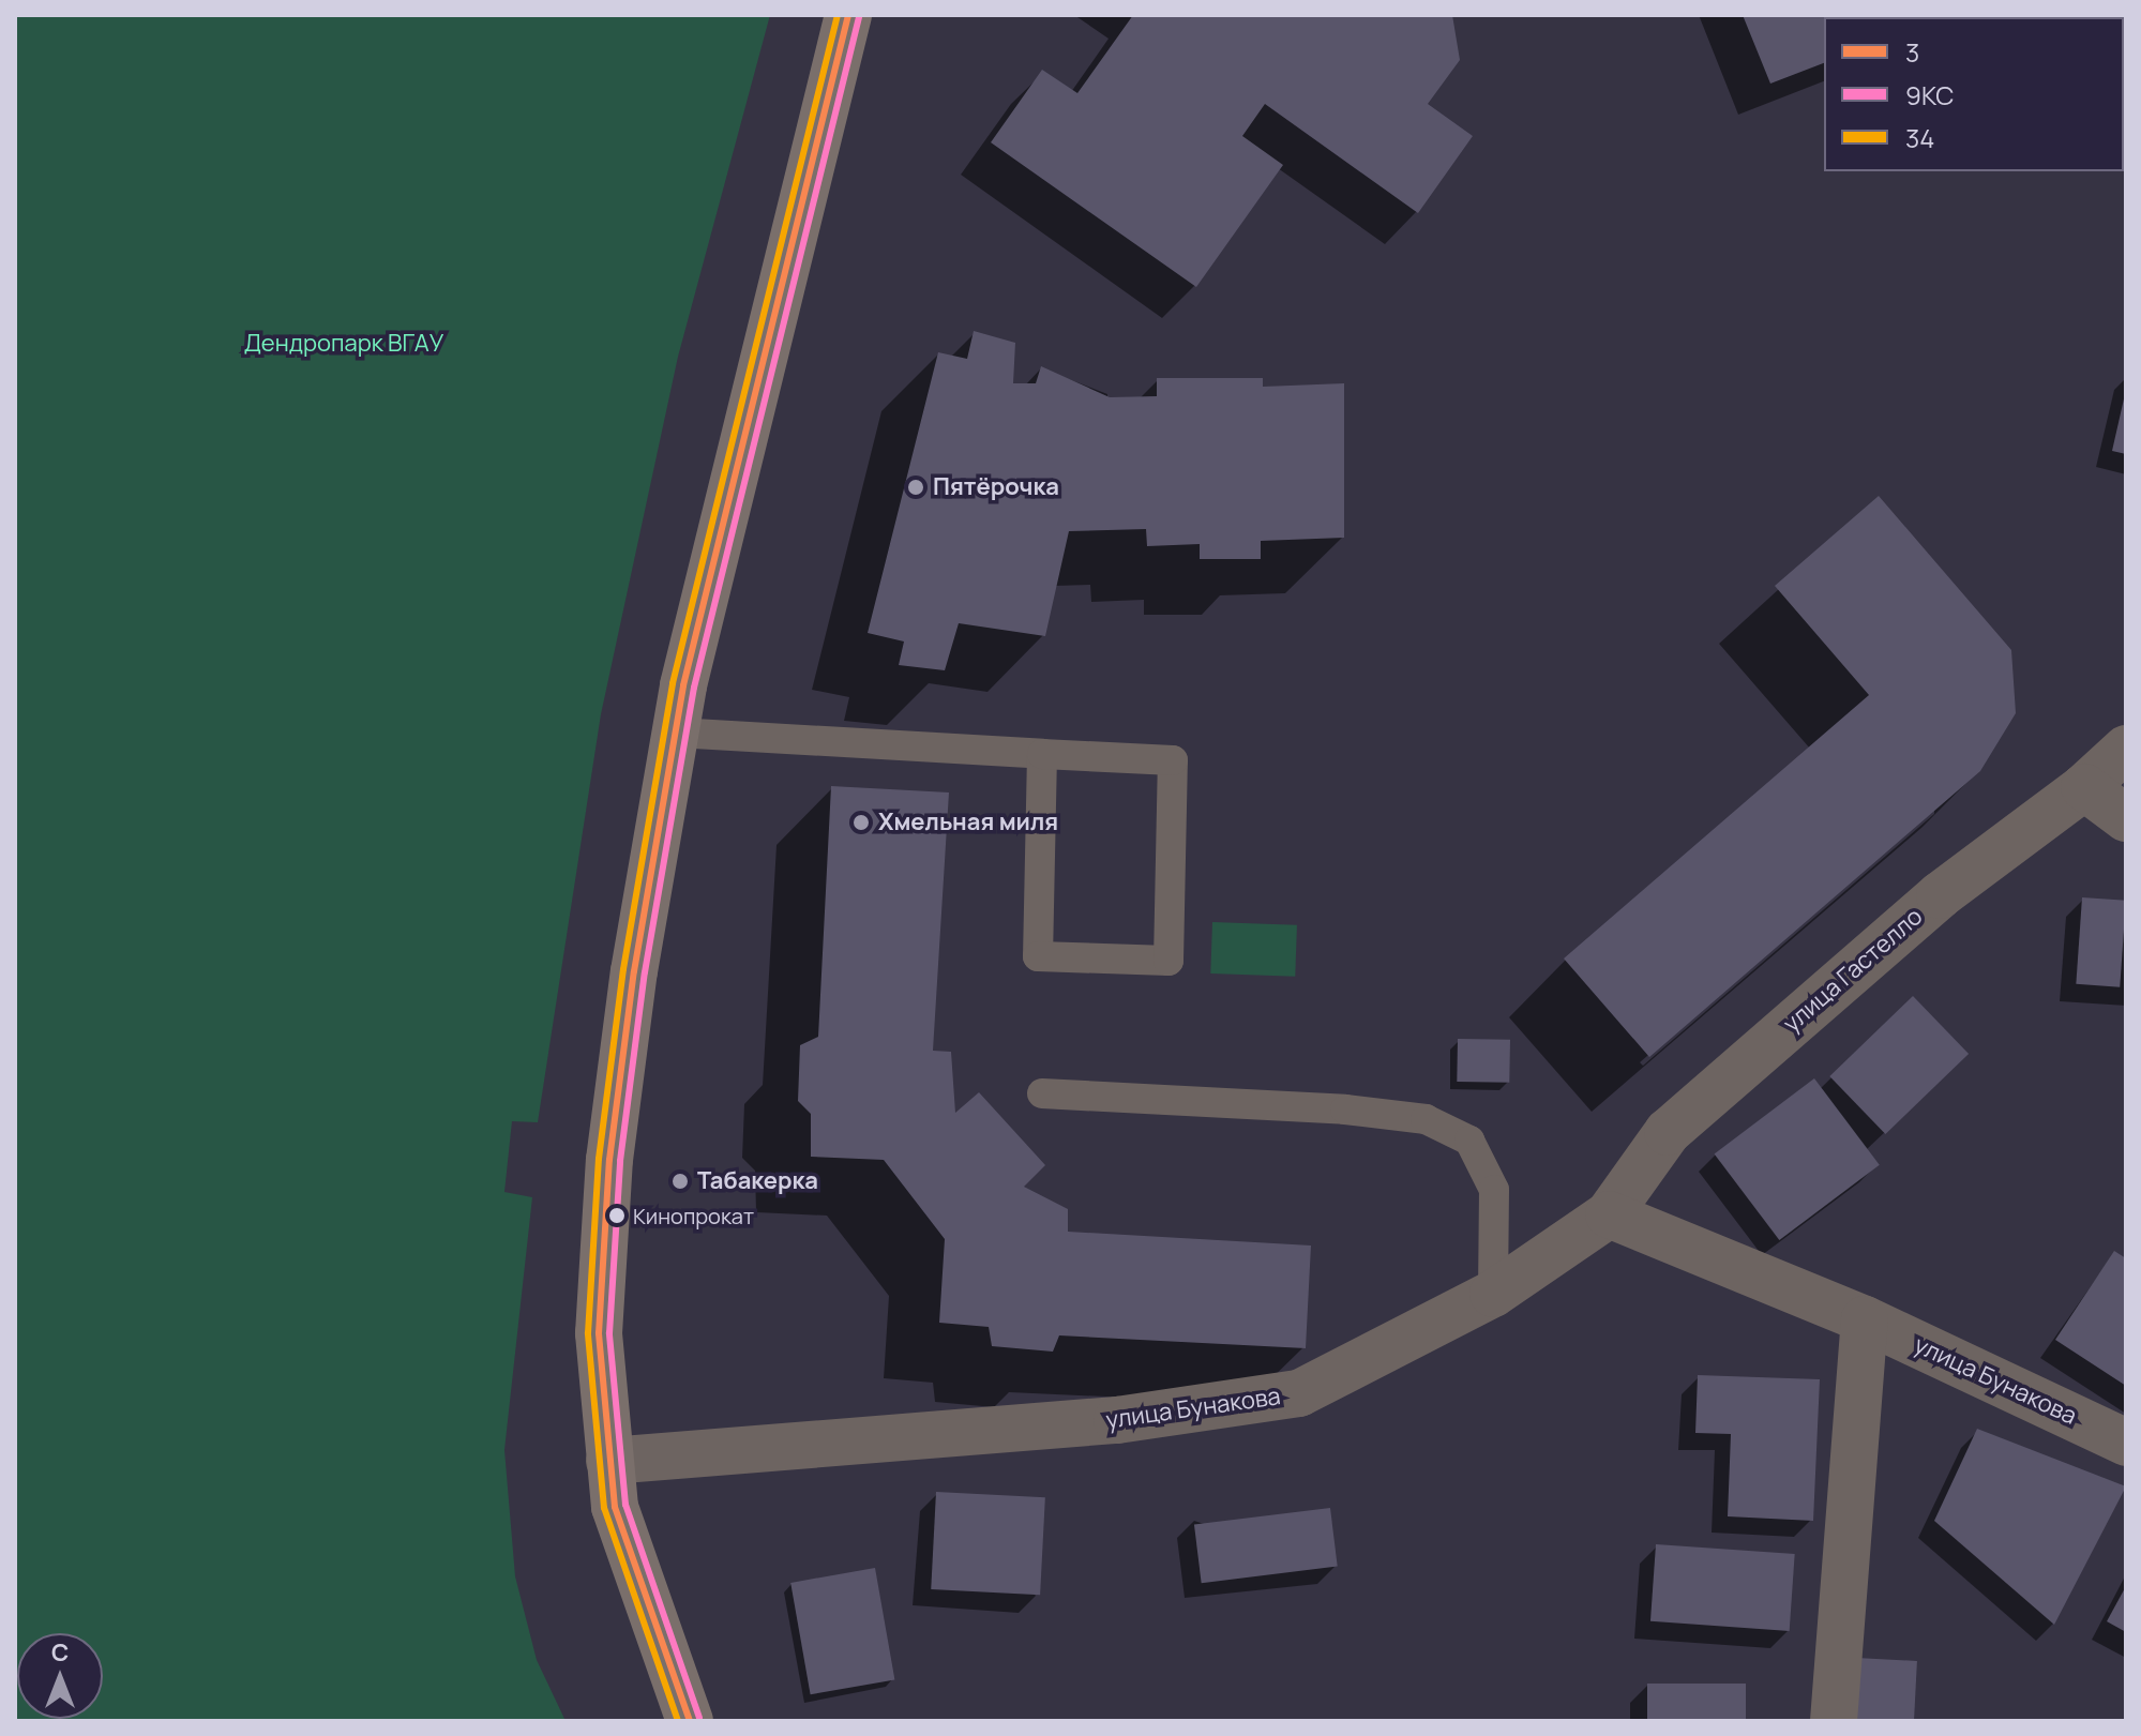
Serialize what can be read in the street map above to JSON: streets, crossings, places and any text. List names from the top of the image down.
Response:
{
  "streets": {
    "street": ["улица Гастелло", "улица Бунакова"]
  },
  "crossings": [
    ["улица Гастелло", "улица Бунакова"]
  ],
  "parks": ["Дендропарк ВГАУ"],
  "places": [
    "Пятёрочка",
    "Хмельная миля",
    "Табакерка",
    "Кинопрокат"
  ],
  "lines": ["transit line 3", "transit line 34", "transit line 9КС"],
  "legend": ["3", "9КС", "34"],
  "north": "top"
}
